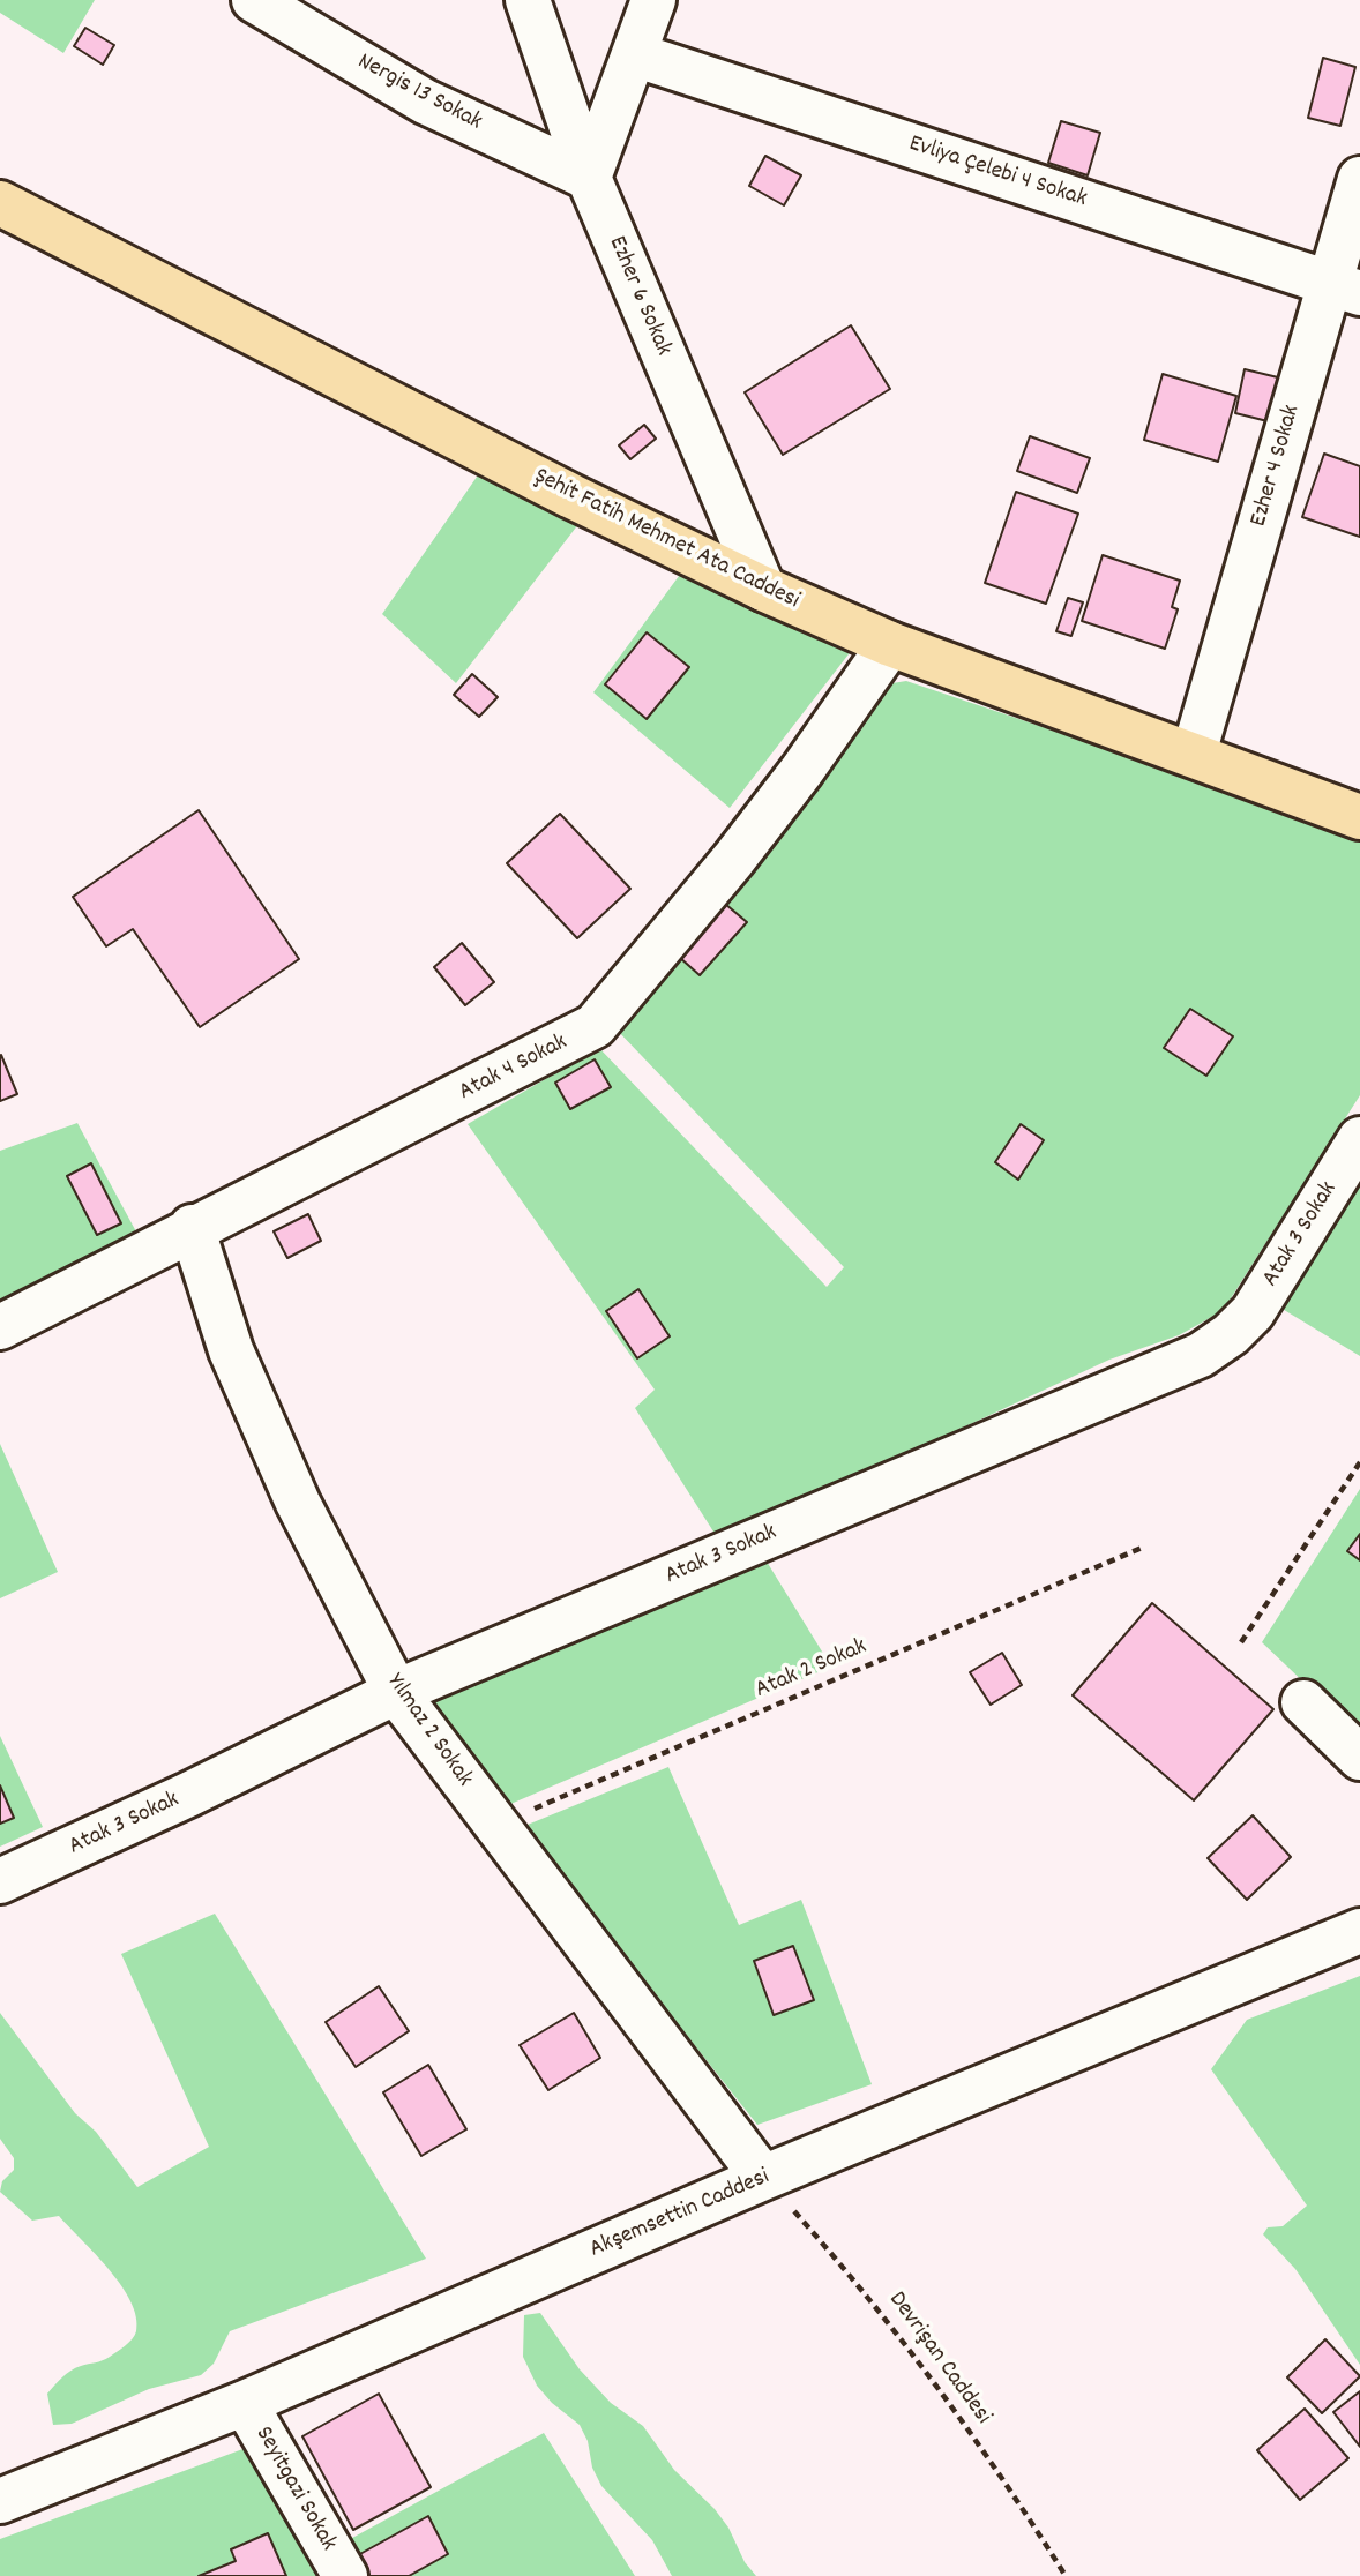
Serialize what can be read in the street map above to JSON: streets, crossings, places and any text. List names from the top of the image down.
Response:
{
  "streets": {
    "main road": ["Şehit Fatih Mehmet Ata Caddesi"],
    "street": [
      "Nergis 13 Sokak",
      "Evliya Çelebi 4 Sokak",
      "Ezher 6 Sokak",
      "Ezher 4 Sokak",
      "Atak 4 Sokak",
      "Atak 3 Sokak",
      "Yılmaz 2 Sokak",
      "Akşemsettin Caddesi",
      "Seyitgazi Sokak"
    ],
    "path": ["Atak 2 Sokak", "Devrişan Caddesi"]
  },
  "crossings": [
    ["Nergis 13 Sokak", "Ezher 6 Sokak"],
    ["Evliya Çelebi 4 Sokak", "Ezher 4 Sokak"],
    ["Ezher 6 Sokak", "Şehit Fatih Mehmet Ata Caddesi"],
    ["Ezher 4 Sokak", "Şehit Fatih Mehmet Ata Caddesi"],
    ["Şehit Fatih Mehmet Ata Caddesi", "Atak 4 Sokak"],
    ["Atak 4 Sokak", "Yılmaz 2 Sokak"],
    ["Atak 3 Sokak", "Yılmaz 2 Sokak"],
    ["Atak 2 Sokak", "Yılmaz 2 Sokak"],
    ["Yılmaz 2 Sokak", "Akşemsettin Caddesi"],
    ["Yılmaz 2 Sokak", "Devrişan Caddesi"],
    ["Akşemsettin Caddesi", "Devrişan Caddesi"],
    ["Akşemsettin Caddesi", "Seyitgazi Sokak"]
  ]
}
